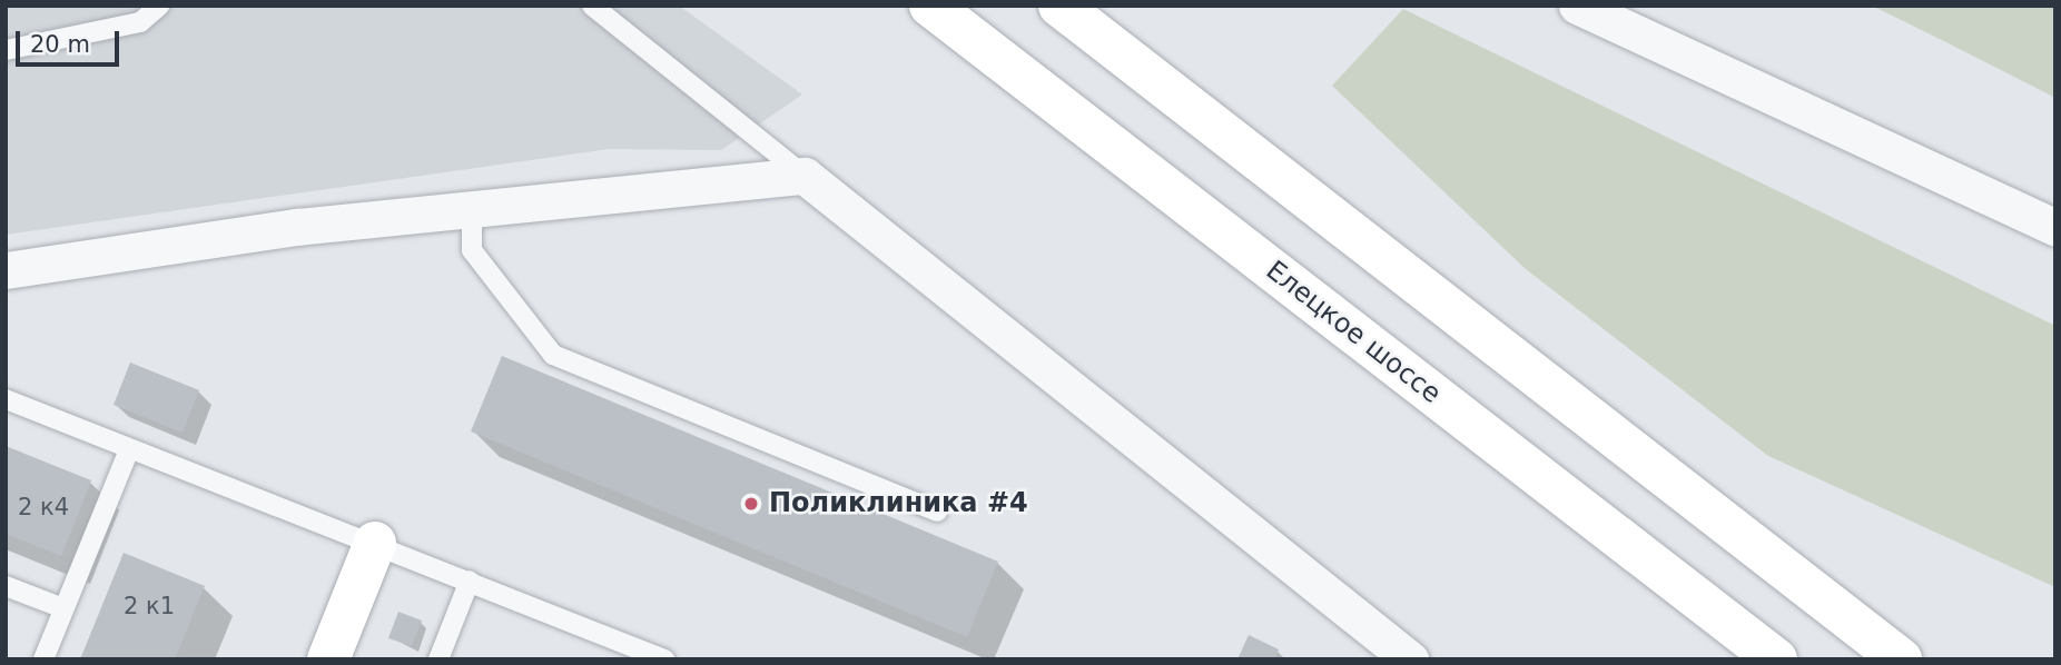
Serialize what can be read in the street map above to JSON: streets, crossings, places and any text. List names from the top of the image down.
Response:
{
  "streets": {
    "main road": ["Елецкое шоссе"]
  },
  "places": ["Поликлиника #4"],
  "house_numbers": ["2 к4", "2 к1"],
  "scale_bar": "20 m"
}
